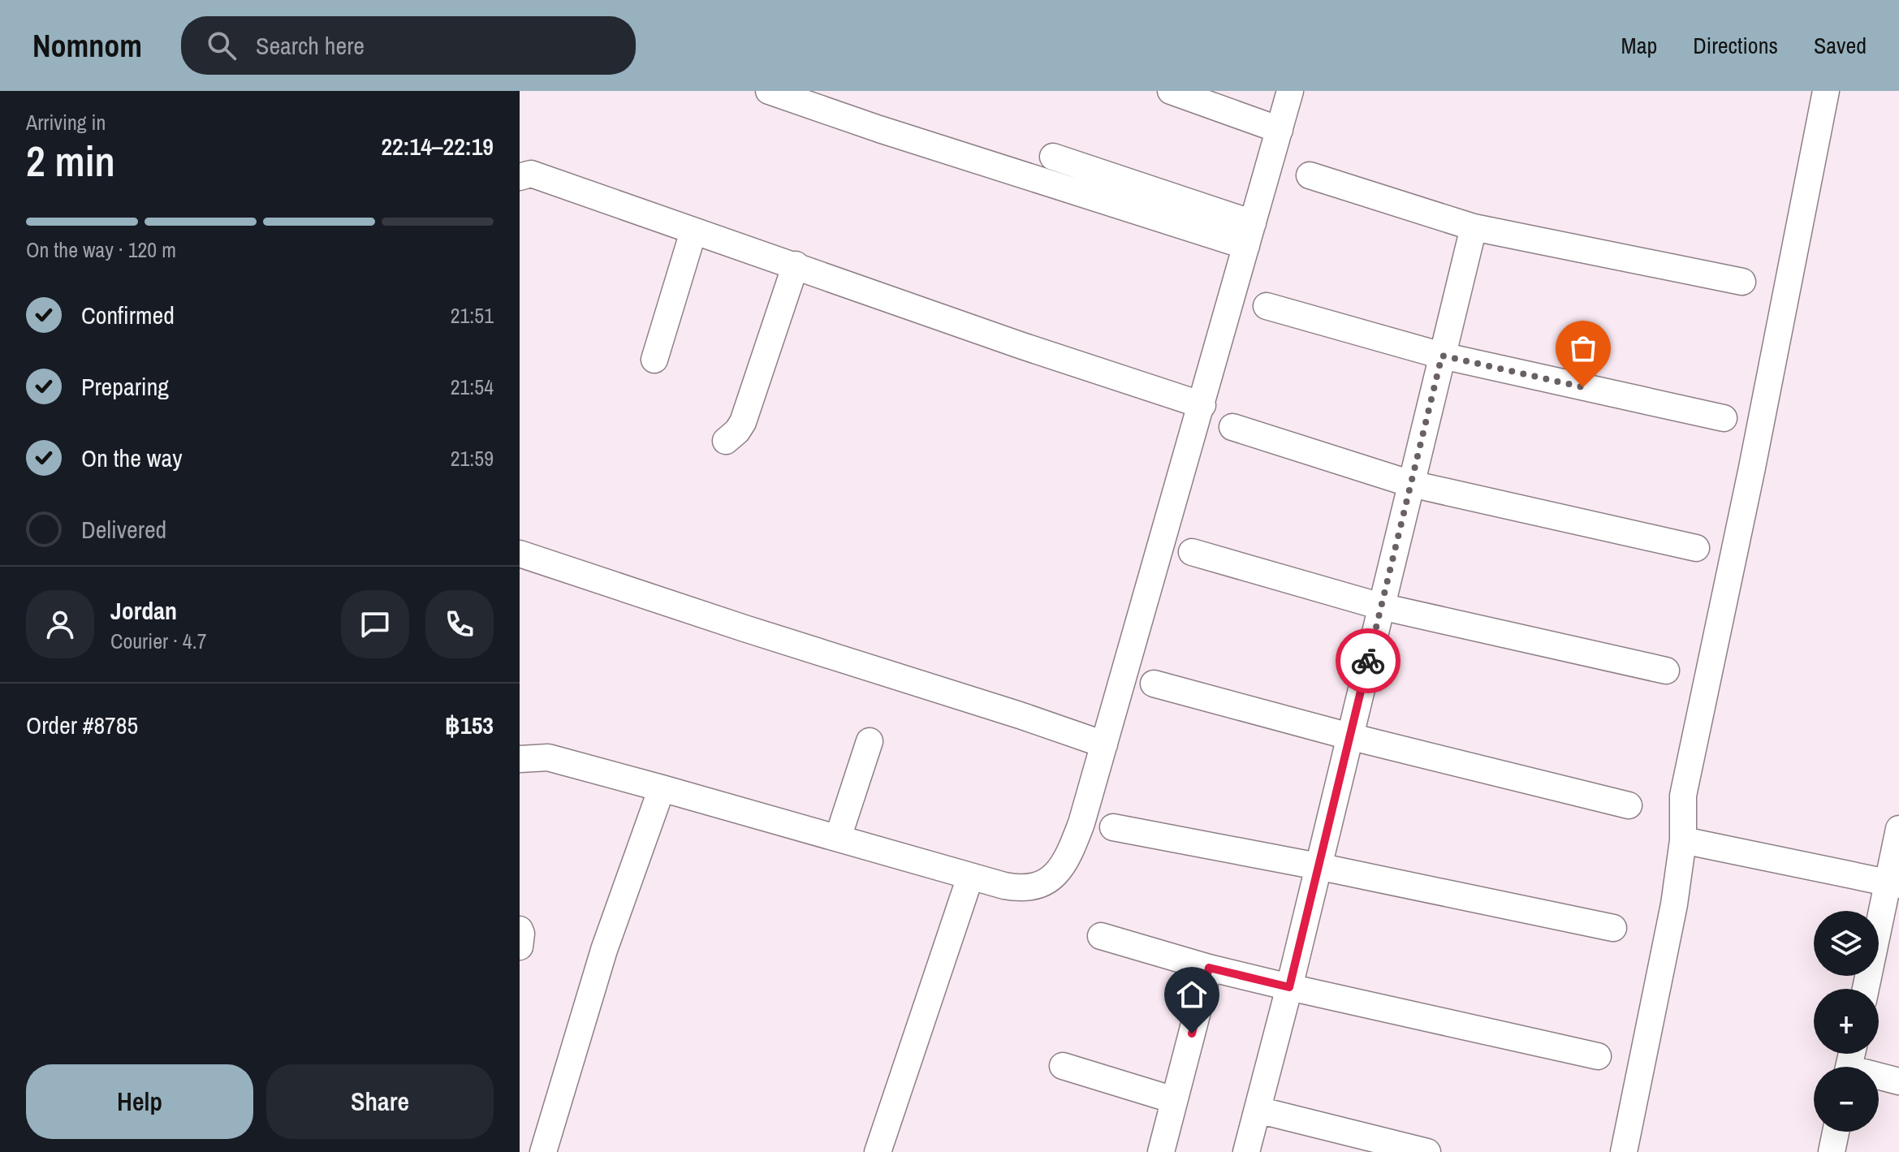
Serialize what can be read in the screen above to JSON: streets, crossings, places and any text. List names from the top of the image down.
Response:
{
  "page": {
    "header": "Nomnom",
    "search": "Search here",
    "nav": ["Map", "Directions", "Saved"],
    "heading": ["2 min", "Arriving in", "22:14–22:19"],
    "panel": [
      "Jordan",
      "Courier · 4.7",
      "Order #8785",
      "฿153"
    ],
    "bar": "On the way · 120 m",
    "list": [
      ["Confirmed", "21:51"],
      ["Preparing", "21:54"],
      ["On the way", "21:59"],
      "Delivered"
    ],
    "map_buttons": ["+", "−"],
    "buttons": ["Help", "Share"]
  }
}
